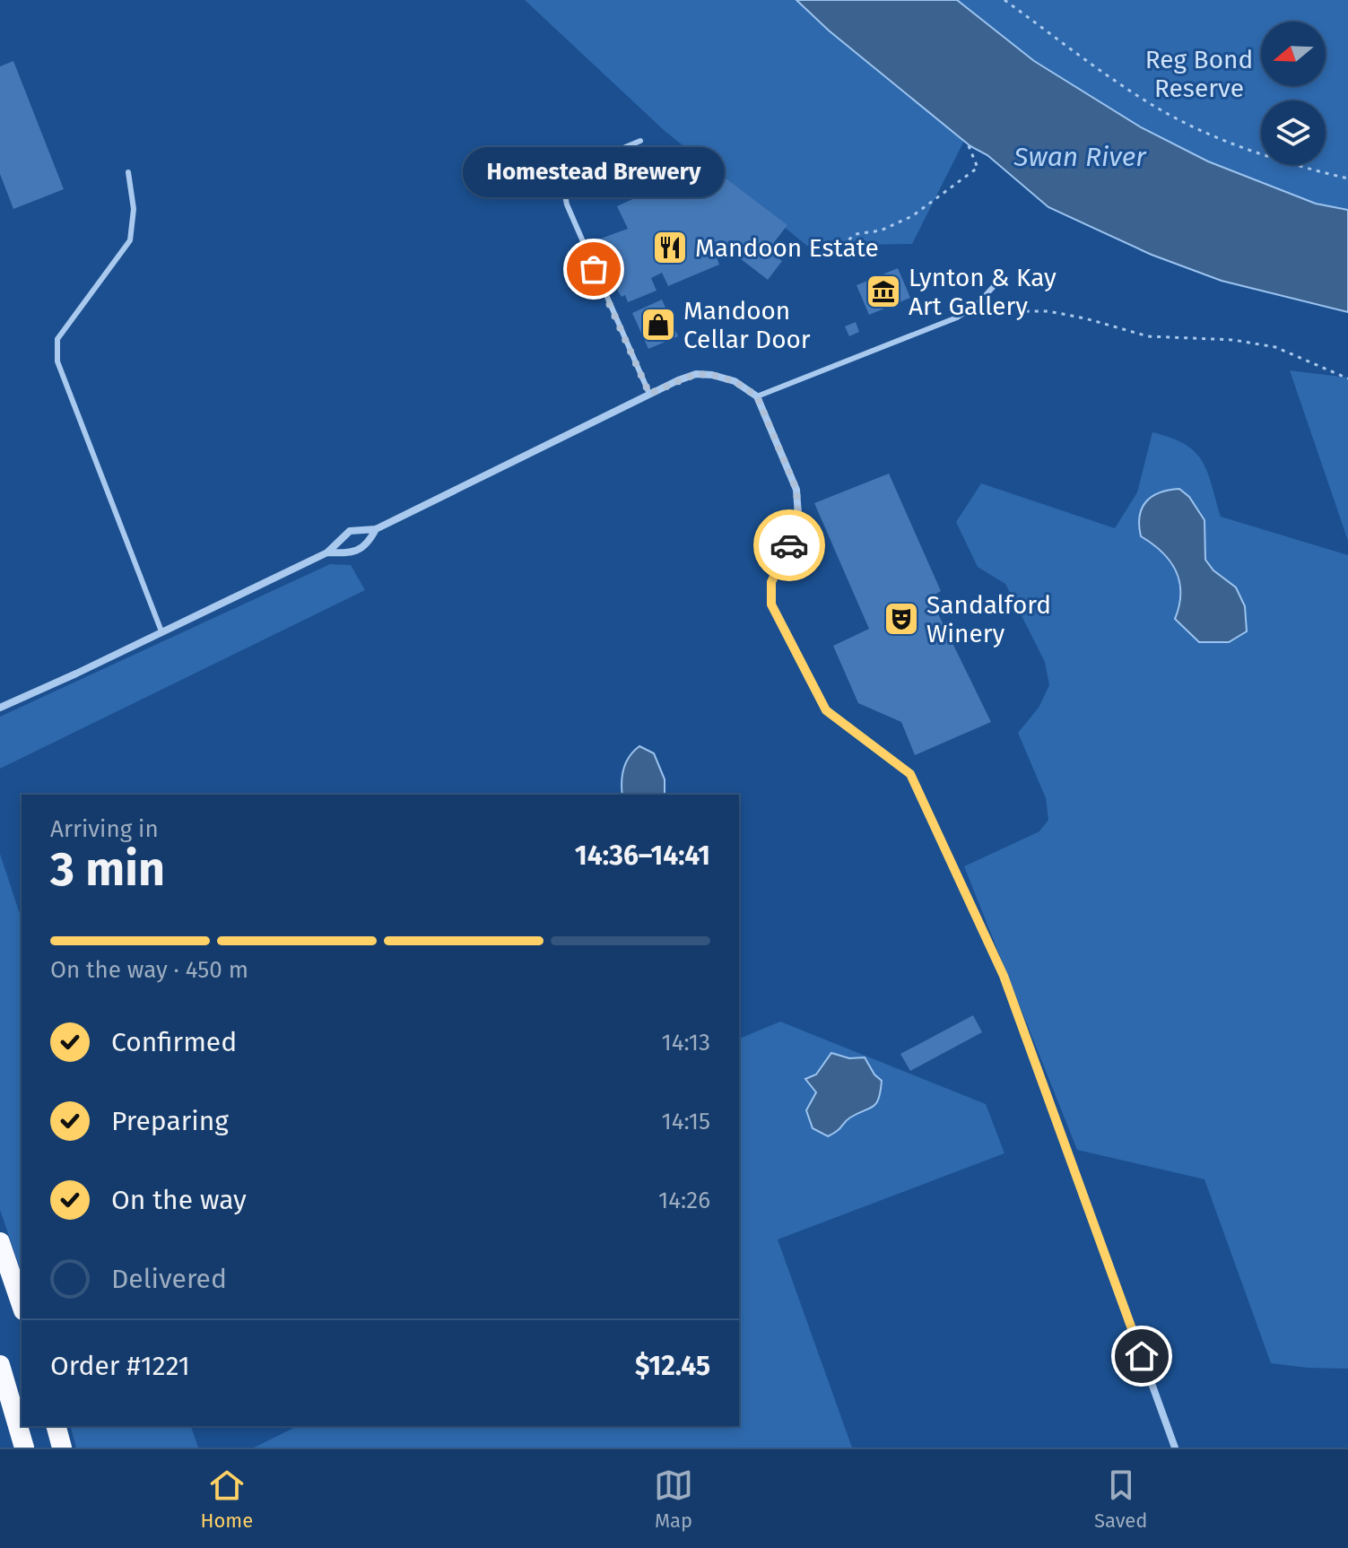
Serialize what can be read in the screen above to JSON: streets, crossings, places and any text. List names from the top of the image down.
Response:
{
  "water": ["Swan River"],
  "parks": ["Reg Bond Reserve"],
  "places": {
    "restaurant": ["Mandoon Estate"],
    "other": ["Homestead Brewery"],
    "museum": ["Lynton & Kay Art Gallery"],
    "shop": ["Mandoon Cellar Door"],
    "theatre": ["Sandalford Winery"]
  },
  "north": "left",
  "page": {
    "bubble": "Homestead Brewery",
    "heading": ["3 min", "Arriving in", "14:36–14:41"],
    "panel": ["Order #1221", "$12.45"],
    "bar": "On the way · 450 m",
    "list": [
      ["Confirmed", "14:13"],
      ["Preparing", "14:15"],
      ["On the way", "14:26"],
      "Delivered"
    ],
    "tabs": ["Home", "Map", "Saved"]
  }
}
